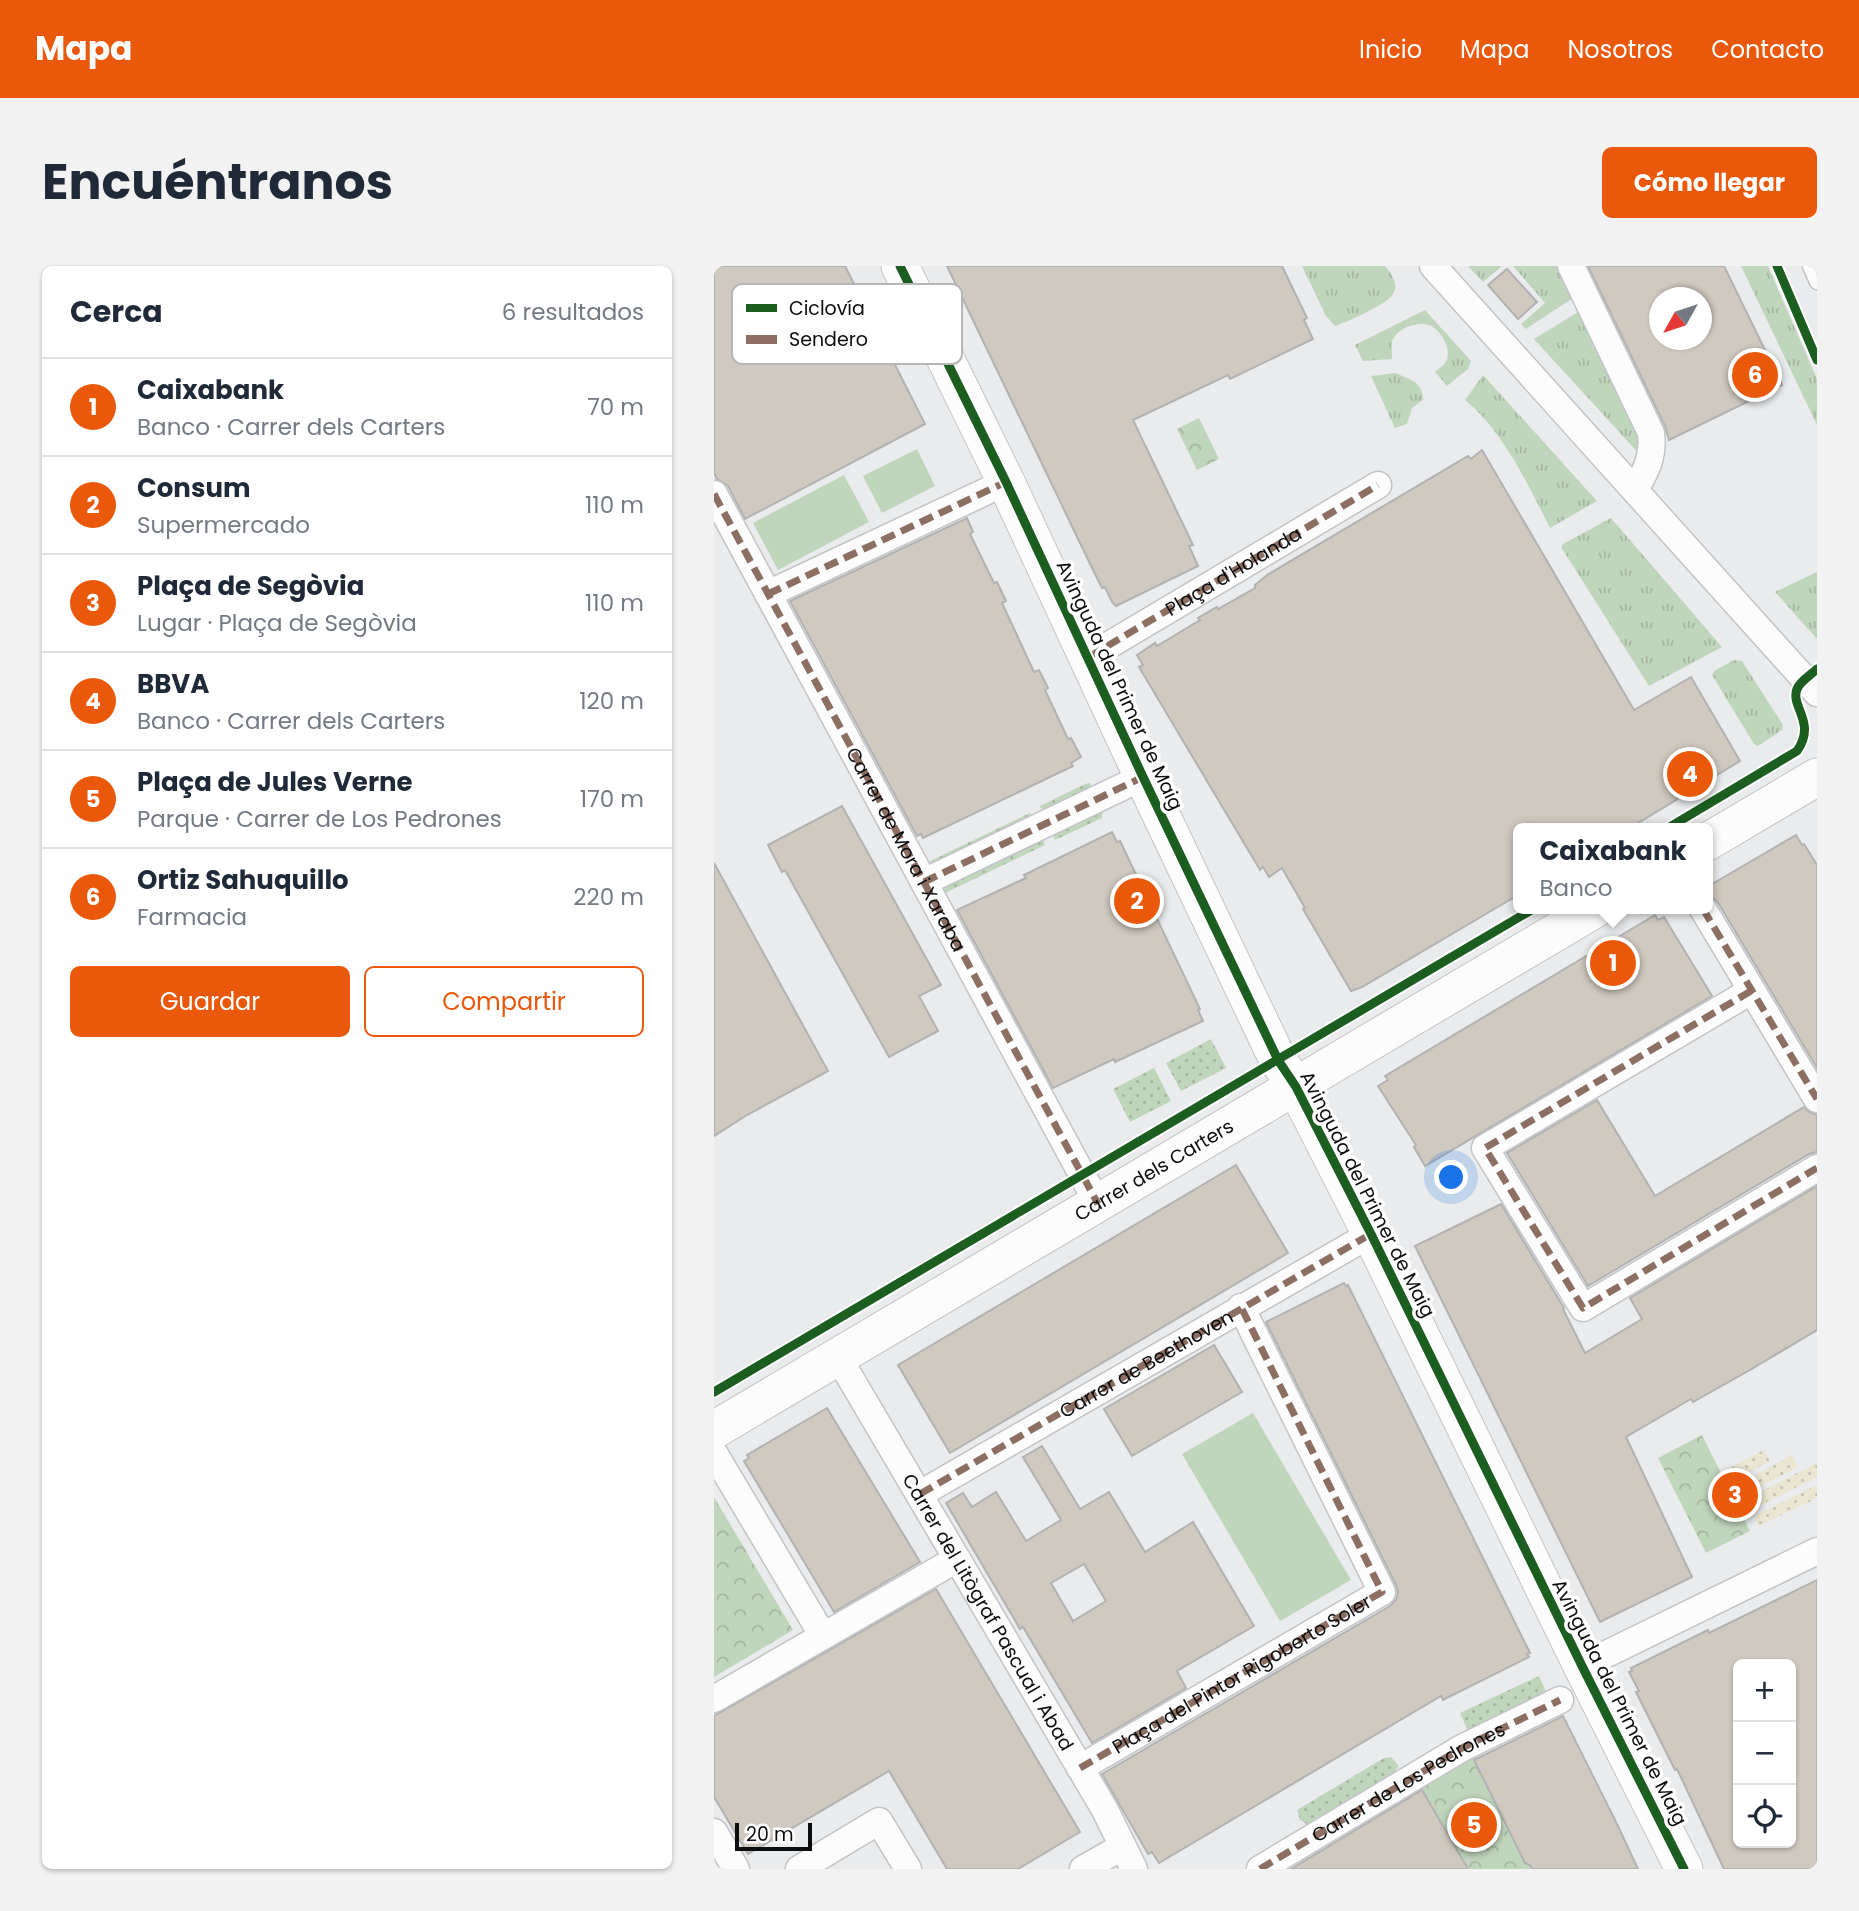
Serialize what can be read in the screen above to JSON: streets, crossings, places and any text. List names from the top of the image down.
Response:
{
  "streets": {
    "street": [
      "Plaça d'Holanda",
      "Avinguda del Primer de Maig",
      "Carrer de Mora i Xaraba",
      "Carrer dels Carters",
      "Carrer de Beethoven",
      "Carrer del Litògraf Pascual i Abad",
      "Plaça del Pintor Rigoberto Soler",
      "Carrer de Los Pedrones"
    ]
  },
  "crossings": [
    ["Plaça d'Holanda", "Avinguda del Primer de Maig"],
    ["Avinguda del Primer de Maig", "Carrer dels Carters"],
    ["Avinguda del Primer de Maig", "Carrer de Beethoven"],
    ["Carrer de Mora i Xaraba", "Carrer dels Carters"],
    ["Carrer dels Carters", "Carrer del Litògraf Pascual i Abad"],
    ["Carrer de Beethoven", "Carrer del Litògraf Pascual i Abad"],
    ["Carrer de Beethoven", "Plaça del Pintor Rigoberto Soler"],
    ["Carrer del Litògraf Pascual i Abad", "Plaça del Pintor Rigoberto Soler"]
  ],
  "legend": ["Ciclovía", "Sendero"],
  "scale_bar": "20 m",
  "north": "bottom left",
  "page": {
    "header": "Mapa",
    "nav": [
      "Inicio",
      "Mapa",
      "Nosotros",
      "Contacto"
    ],
    "title": "Encuéntranos",
    "buttons": [
      "Cómo llegar",
      ["Guardar", "Compartir"]
    ],
    "heading": ["Cerca", "6 resultados"],
    "pins": [
      "6",
      "4",
      "2",
      "1",
      "3",
      "5"
    ],
    "list": [
      {
        "mark": "1",
        "name": "Caixabank",
        "note": "Banco · Carrer dels Carters",
        "value": "70 m"
      },
      {
        "mark": "2",
        "name": "Consum",
        "note": "Supermercado",
        "value": "110 m"
      },
      {
        "mark": "3",
        "name": "Plaça de Segòvia",
        "note": "Lugar · Plaça de Segòvia",
        "value": "110 m"
      },
      {
        "mark": "4",
        "name": "BBVA",
        "note": "Banco · Carrer dels Carters",
        "value": "120 m"
      },
      {
        "mark": "5",
        "name": "Plaça de Jules Verne",
        "note": "Parque · Carrer de Los Pedrones",
        "value": "170 m"
      },
      {
        "mark": "6",
        "name": "Ortiz Sahuquillo",
        "note": "Farmacia",
        "value": "220 m"
      }
    ],
    "popup": ["Caixabank", "Banco"],
    "map_buttons": ["+", "−"],
    "scale": "20 m"
  }
}
